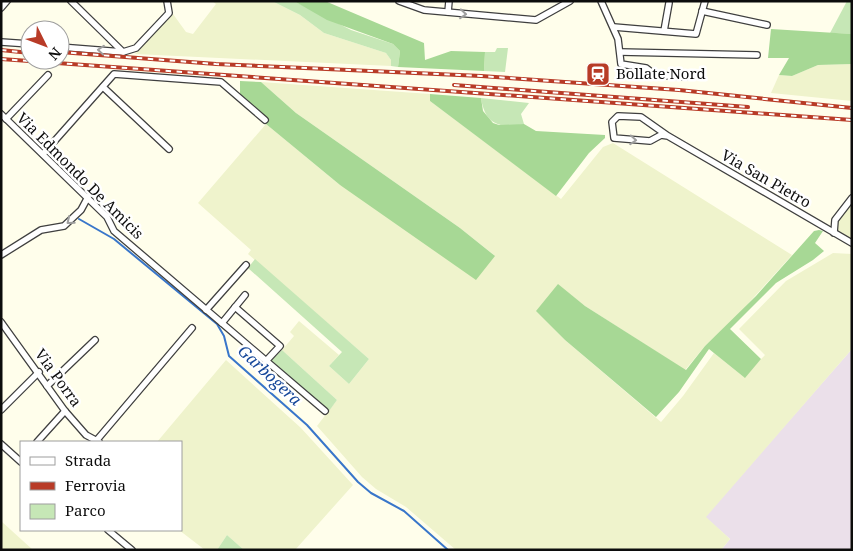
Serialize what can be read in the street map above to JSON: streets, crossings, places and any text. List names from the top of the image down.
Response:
{
  "streets": {
    "street": ["Via Edmondo De Amicis", "Via San Pietro", "Via Porra"]
  },
  "water": ["Garbogera"],
  "places": {
    "station": ["Bollate Nord"]
  },
  "legend": ["Strada", "Ferrovia", "Parco"],
  "north": "bottom right"
}
